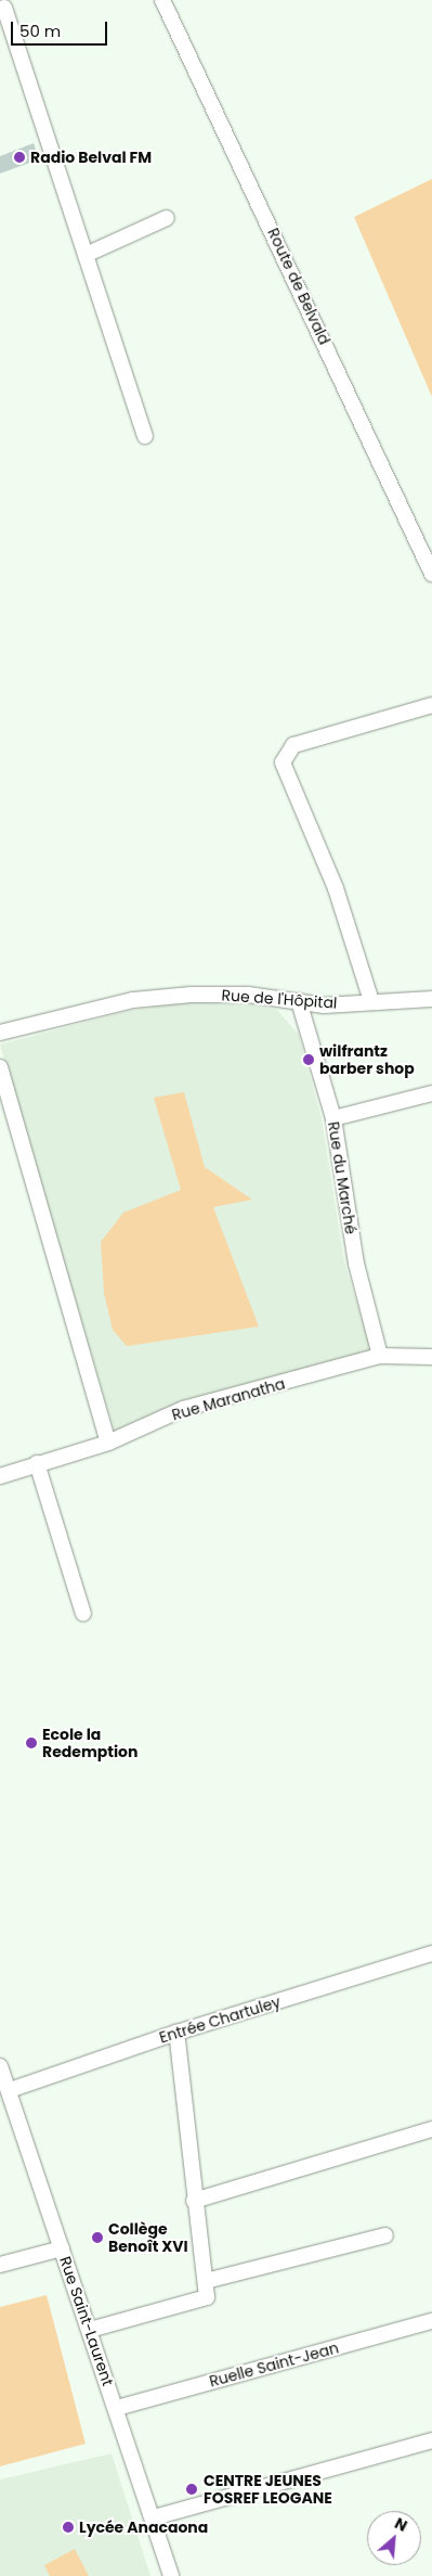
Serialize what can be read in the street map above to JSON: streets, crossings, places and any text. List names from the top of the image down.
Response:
{
  "streets": {
    "street": [
      "Route de Belvald",
      "Rue de l'Hôpital",
      "Rue du Marché",
      "Rue Maranatha",
      "Entrée Chartuley",
      "Rue Saint-Laurent",
      "Ruelle Saint-Jean"
    ]
  },
  "crossings": [
    ["Rue de l'Hôpital", "Rue du Marché"],
    ["Rue du Marché", "Rue Maranatha"],
    ["Entrée Chartuley", "Rue Saint-Laurent"],
    ["Rue Saint-Laurent", "Ruelle Saint-Jean"]
  ],
  "places": [
    "Radio Belval FM",
    "wilfrantz barber shop",
    "Ecole la Redemption",
    "Collège Benoît XVI",
    "CENTRE JEUNES FOSREF LEOGANE",
    "Lycée Anacaona"
  ],
  "scale_bar": "50 m",
  "north": "top right"
}
